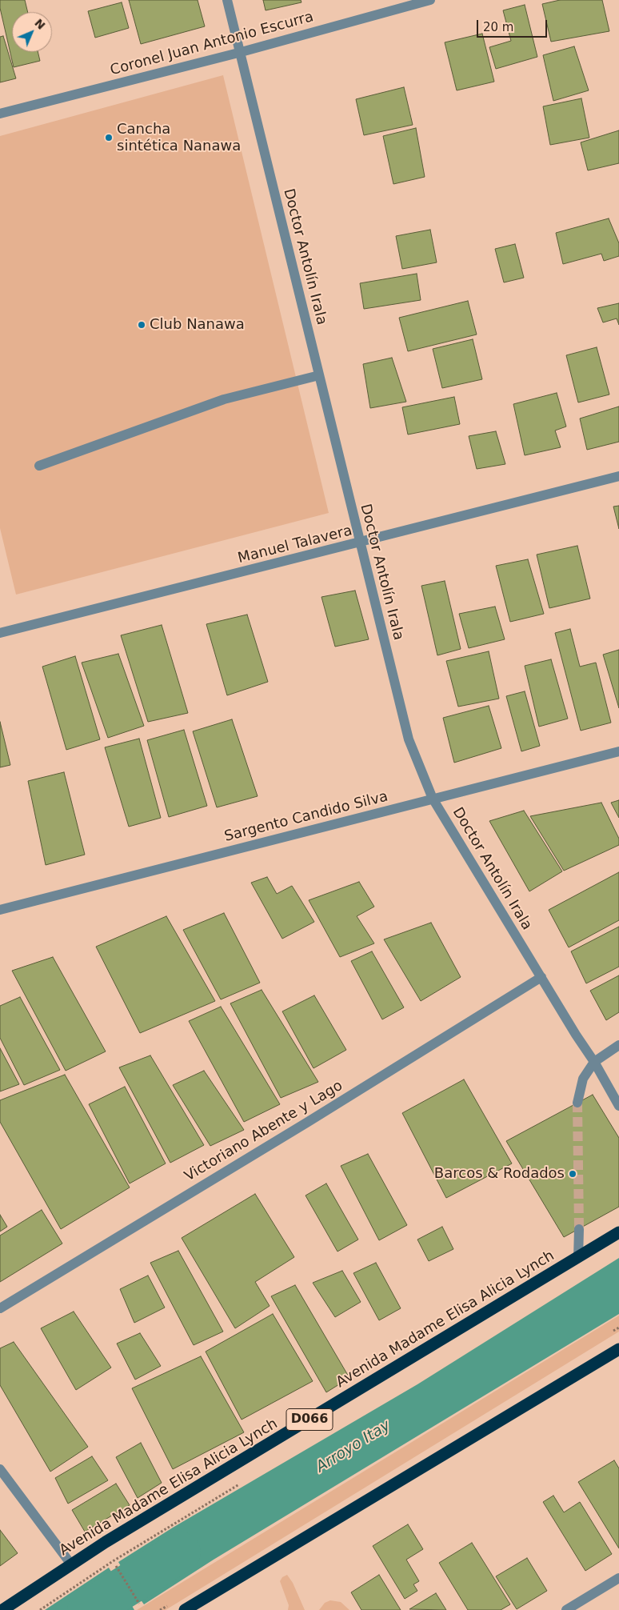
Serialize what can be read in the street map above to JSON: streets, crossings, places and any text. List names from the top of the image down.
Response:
{
  "streets": {
    "highway": ["Avenida Madame Elisa Alicia Lynch", "D066"],
    "street": [
      "Coronel Juan Antonio Escurra",
      "Doctor Antolín Irala",
      "Manuel Talavera",
      "Sargento Candido Silva",
      "Victoriano Abente y Lago"
    ]
  },
  "crossings": [
    ["Coronel Juan Antonio Escurra", "Doctor Antolín Irala"],
    ["Doctor Antolín Irala", "Manuel Talavera"],
    ["Doctor Antolín Irala", "Sargento Candido Silva"],
    ["Doctor Antolín Irala", "Victoriano Abente y Lago"]
  ],
  "water": ["Arroyo Itay"],
  "places": ["Cancha sintética Nanawa", "Club Nanawa", "Barcos & Rodados"],
  "scale_bar": "20 m",
  "north": "top right"
}
